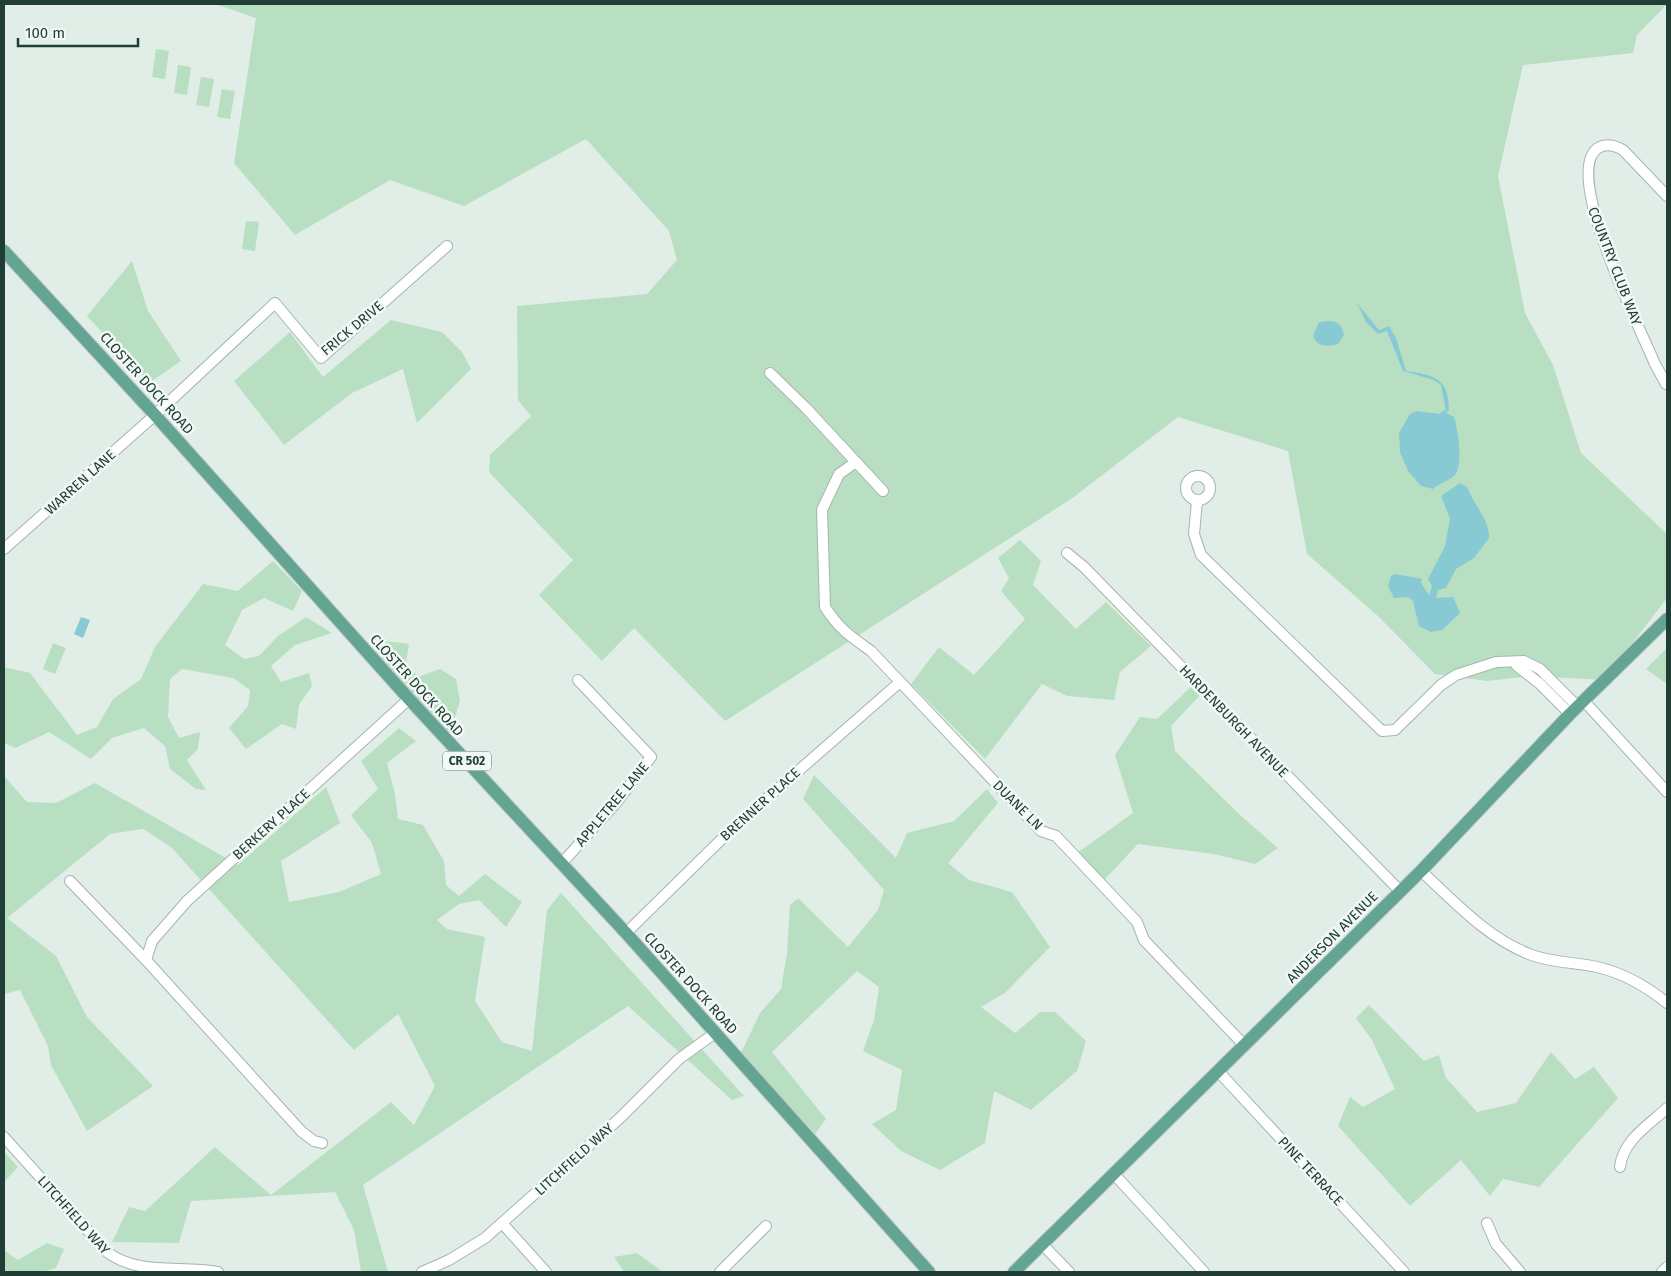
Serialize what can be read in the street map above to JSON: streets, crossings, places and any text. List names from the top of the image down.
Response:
{
  "streets": {
    "main road": ["CLOSTER DOCK ROAD", "CR 502", "ANDERSON AVENUE"],
    "street": [
      "COUNTRY CLUB WAY",
      "FRICK DRIVE",
      "WARREN LANE",
      "HARDENBURGH AVENUE",
      "APPLETREE LANE",
      "BRENNER PLACE",
      "DUANE LN",
      "BERKERY PLACE",
      "LITCHFIELD WAY",
      "PINE TERRACE"
    ]
  },
  "crossings": [
    ["FRICK DRIVE", "CLOSTER DOCK ROAD"],
    ["FRICK DRIVE", "WARREN LANE"],
    ["CLOSTER DOCK ROAD", "WARREN LANE"],
    ["CLOSTER DOCK ROAD", "APPLETREE LANE"],
    ["CLOSTER DOCK ROAD", "BRENNER PLACE"],
    ["CLOSTER DOCK ROAD", "BERKERY PLACE"],
    ["CLOSTER DOCK ROAD", "LITCHFIELD WAY"],
    ["HARDENBURGH AVENUE", "ANDERSON AVENUE"],
    ["BRENNER PLACE", "DUANE LN"],
    ["DUANE LN", "ANDERSON AVENUE"],
    ["ANDERSON AVENUE", "PINE TERRACE"]
  ],
  "scale_bar": "100 m"
}
